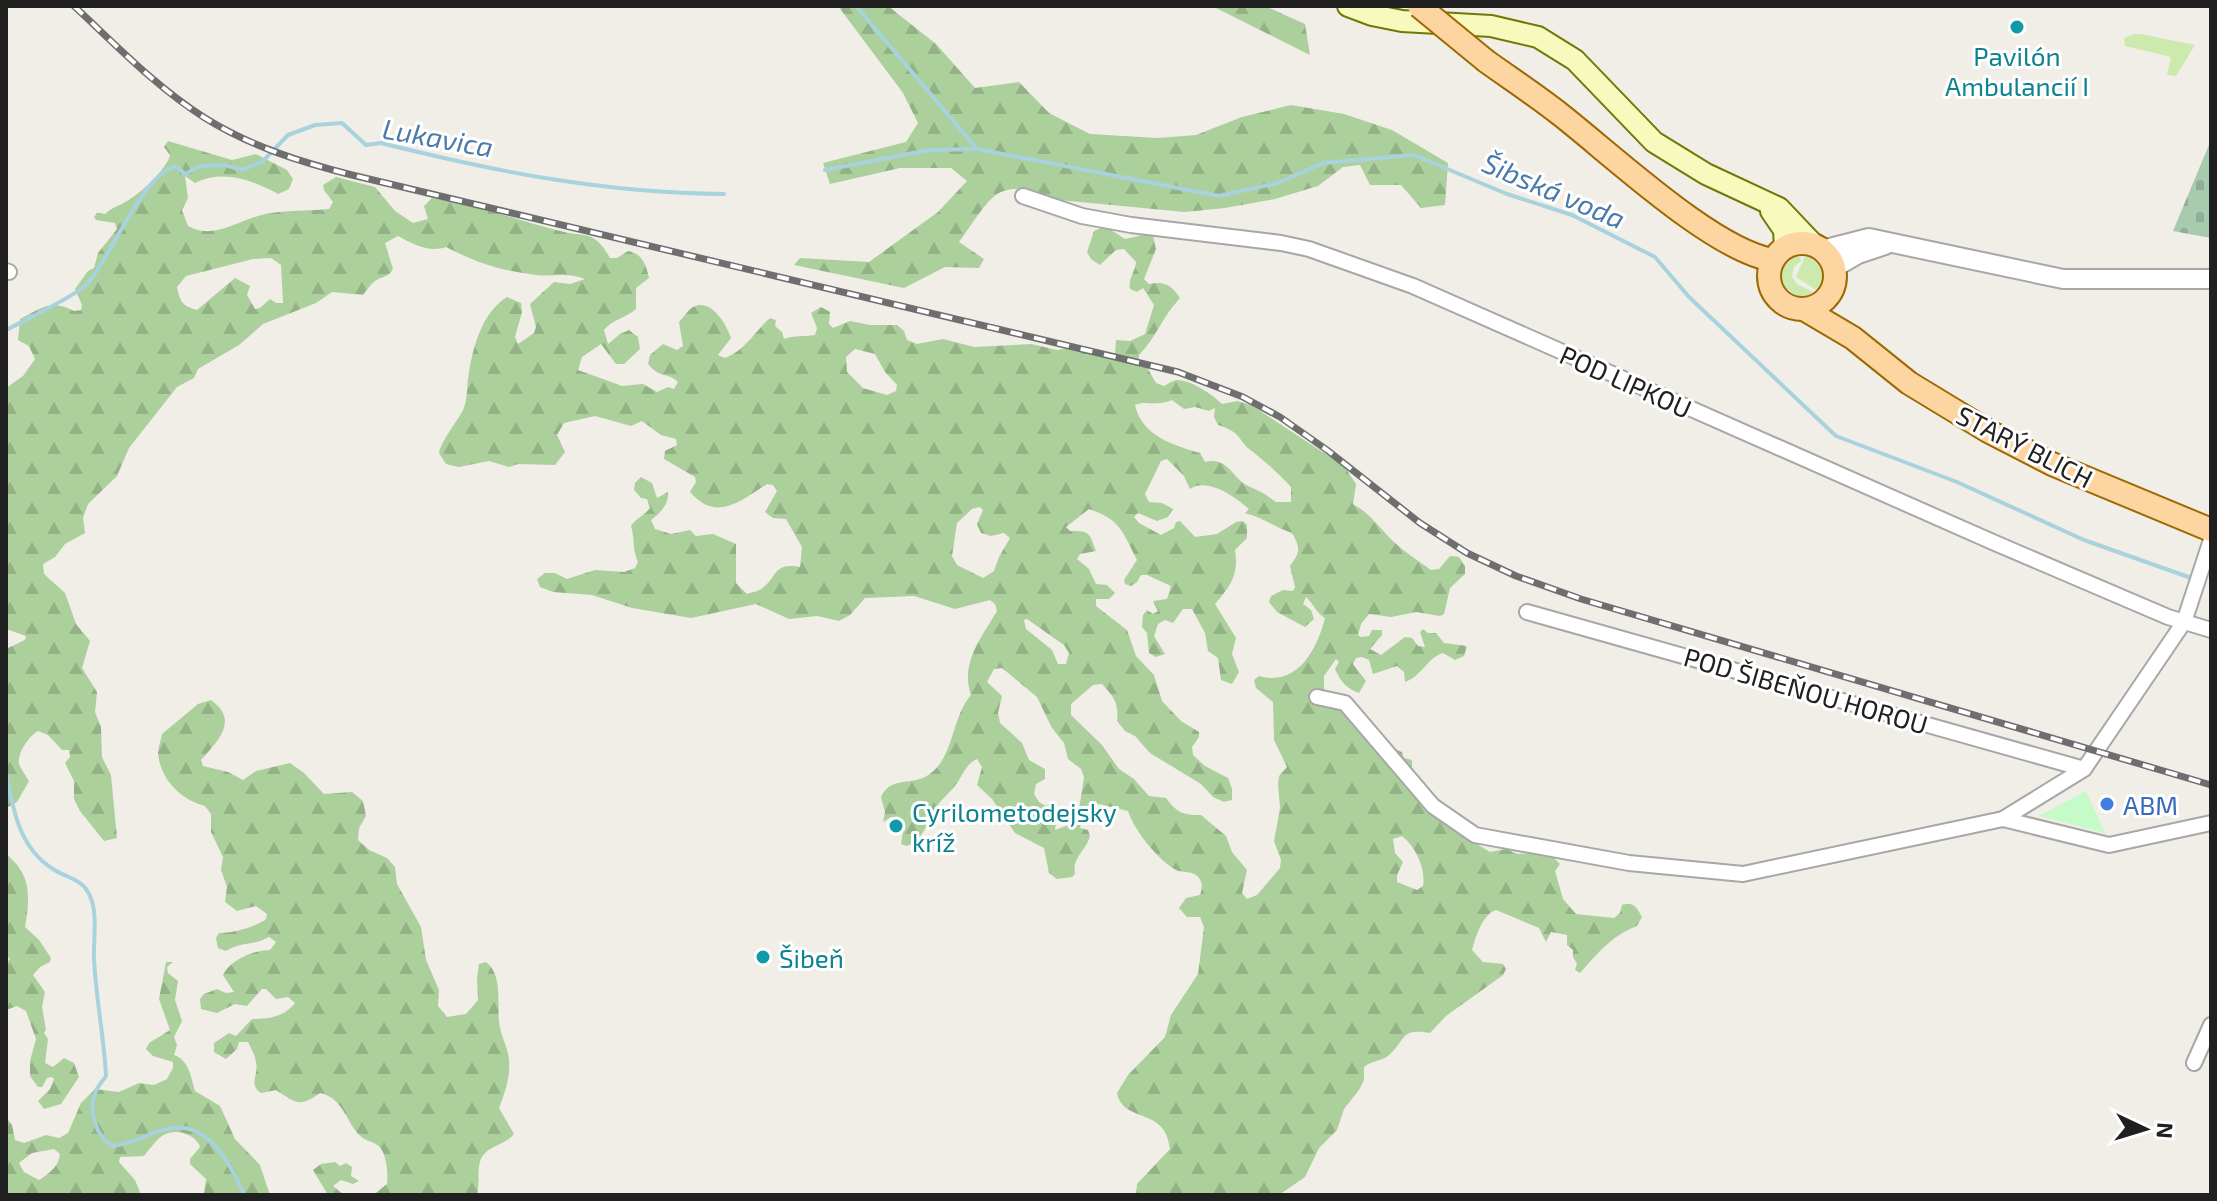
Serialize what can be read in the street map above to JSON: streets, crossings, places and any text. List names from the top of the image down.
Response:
{
  "streets": {
    "main road": ["STARÝ BLICH"],
    "street": ["POD LIPKOU", "POD ŠIBEŇOU HOROU"]
  },
  "water": ["Lukavica", "Šibská voda"],
  "places": [
    "Pavilón Ambulancií I",
    "ABM",
    "Cyrilometodejsky kríž",
    "Šibeň"
  ],
  "north": "right"
}
